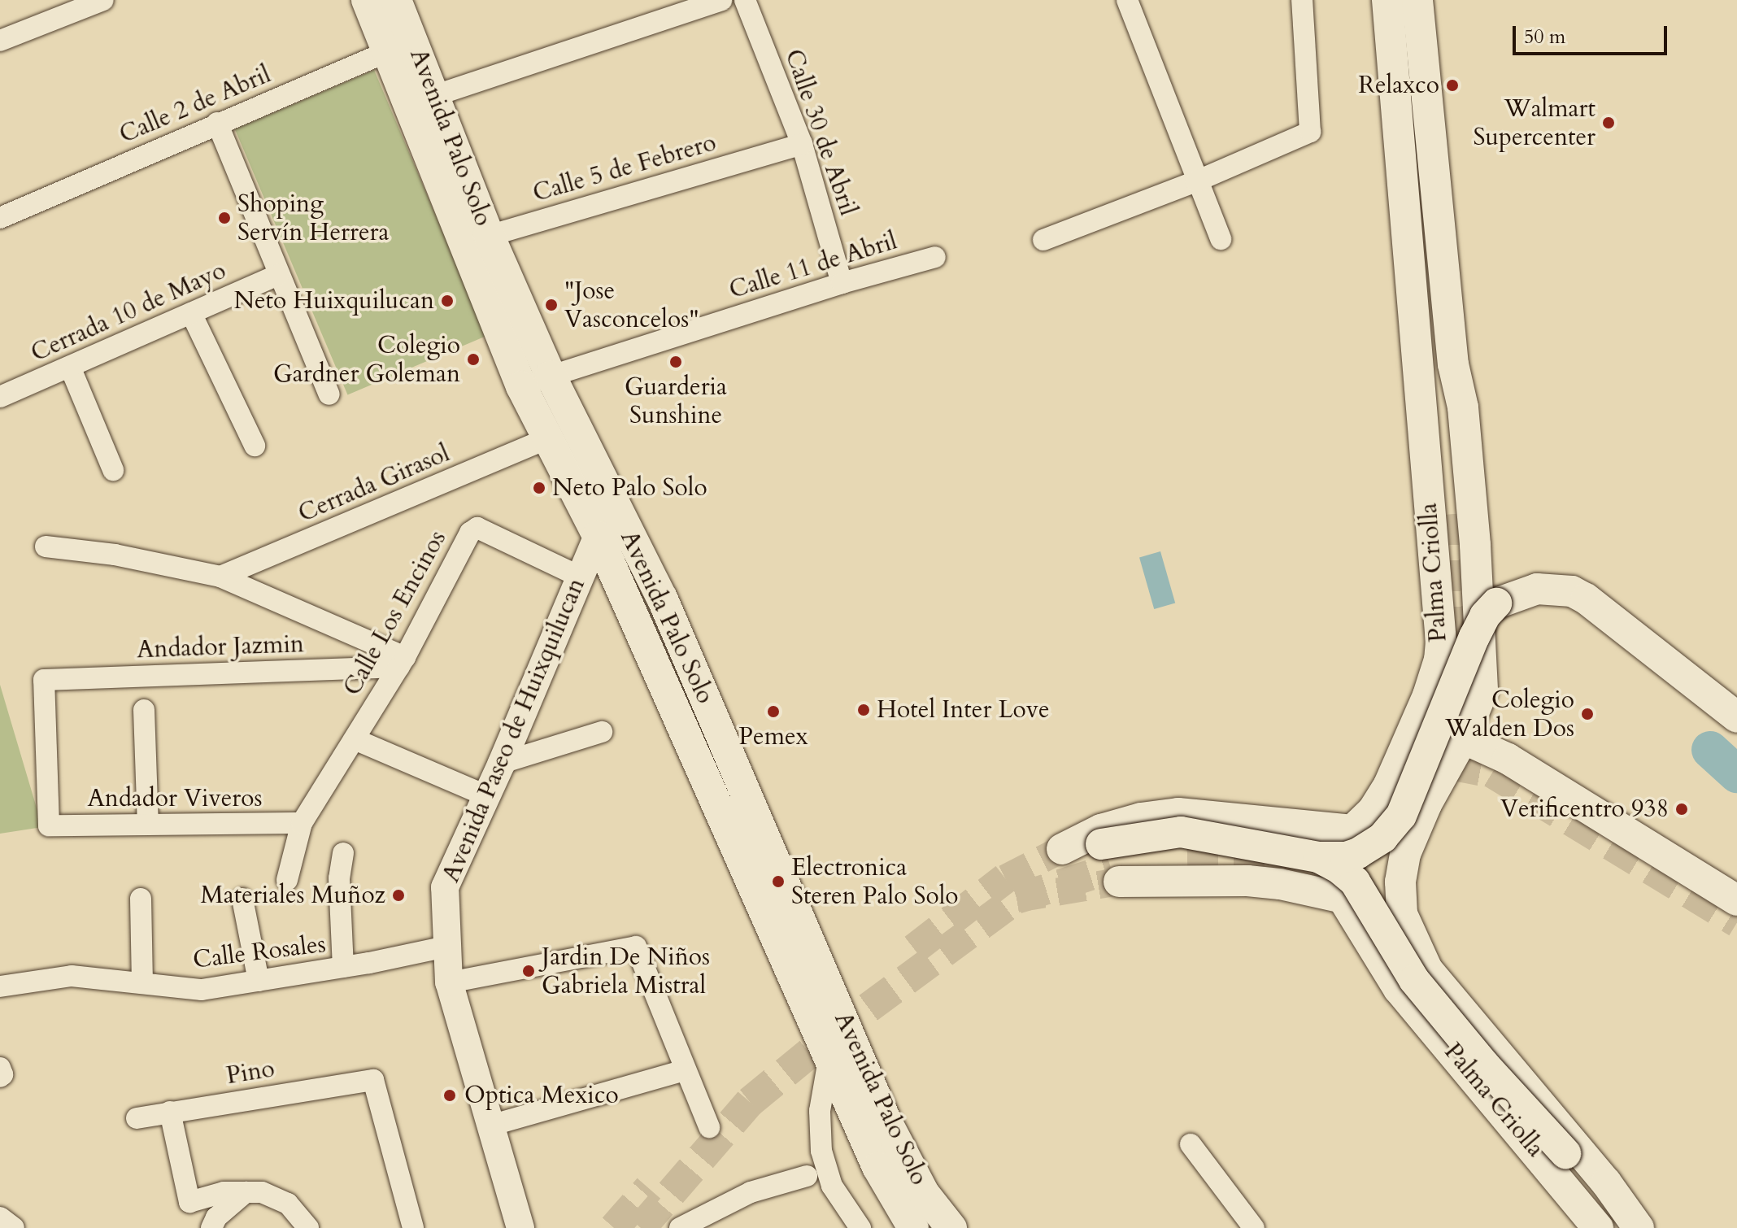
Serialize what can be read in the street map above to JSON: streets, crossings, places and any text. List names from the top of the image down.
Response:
{
  "streets": {
    "main road": ["Avenida Palo Solo", "Palma Criolla"],
    "street": [
      "Calle 2 de Abril",
      "Calle 30 de Abril",
      "Calle 5 de Febrero",
      "Calle 11 de Abril",
      "Cerrada 10 de Mayo",
      "Cerrada Girasol",
      "Calle Los Encinos",
      "Andador Jazmin",
      "Avenida Paseo de Huixquilucan",
      "Andador Viveros",
      "Calle Rosales",
      "Pino"
    ]
  },
  "crossings": [
    ["Calle 2 de Abril", "Avenida Palo Solo"],
    ["Calle 30 de Abril", "Calle 5 de Febrero"],
    ["Calle 30 de Abril", "Calle 11 de Abril"],
    ["Avenida Palo Solo", "Calle 5 de Febrero"],
    ["Avenida Palo Solo", "Calle 11 de Abril"],
    ["Avenida Palo Solo", "Cerrada Girasol"],
    ["Avenida Palo Solo", "Avenida Paseo de Huixquilucan"],
    ["Calle Los Encinos", "Andador Jazmin"],
    ["Calle Los Encinos", "Avenida Paseo de Huixquilucan"],
    ["Calle Los Encinos", "Andador Viveros"],
    ["Andador Jazmin", "Andador Viveros"],
    ["Avenida Paseo de Huixquilucan", "Calle Rosales"]
  ],
  "places": [
    "Relaxco",
    "Walmart Supercenter",
    "Shoping Servín Herrera",
    "Neto Huixquilucan",
    "\"Jose Vasconcelos\"",
    "Colegio Gardner Goleman",
    "Guarderia Sunshine",
    "Neto Palo Solo",
    "Hotel Inter Love",
    "Pemex",
    "Colegio Walden Dos",
    "Verificentro 938",
    "Electronica Steren Palo Solo",
    "Materiales Muñoz",
    "Jardin De Niños Gabriela Mistral",
    "Optica Mexico"
  ],
  "scale_bar": "50 m"
}
